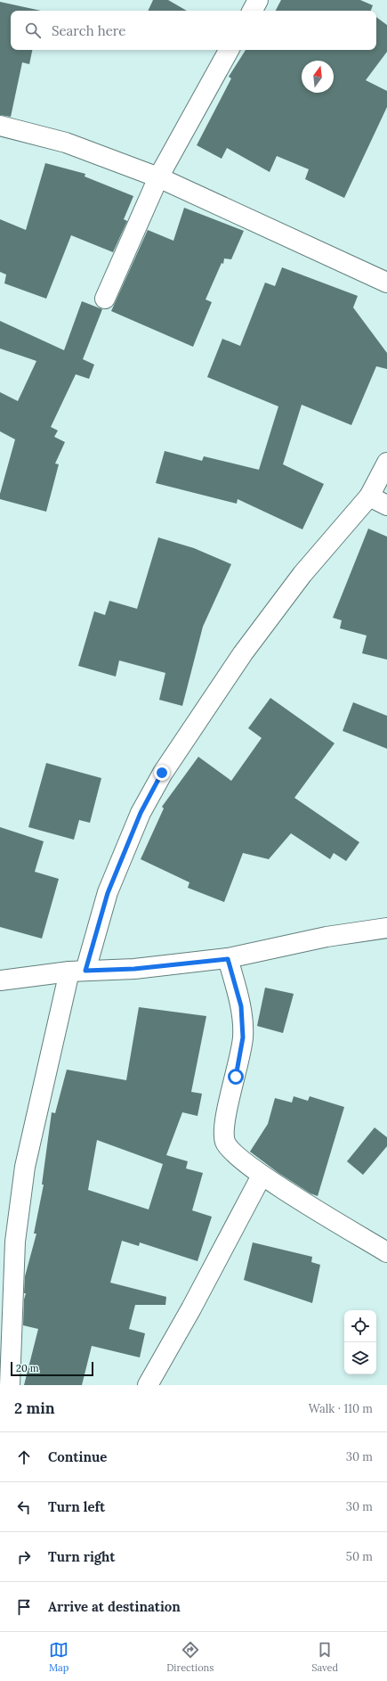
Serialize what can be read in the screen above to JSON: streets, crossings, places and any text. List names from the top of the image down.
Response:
{
  "scale_bar": "20 m",
  "north": "top",
  "page": {
    "search": "Search here",
    "scale": "20 m",
    "heading": ["2 min", "Walk · 110 m"],
    "list": [
      ["Continue", "30 m"],
      ["Turn left", "30 m"],
      ["Turn right", "50 m"],
      "Arrive at destination"
    ],
    "nav": ["Map", "Directions", "Saved"]
  }
}
